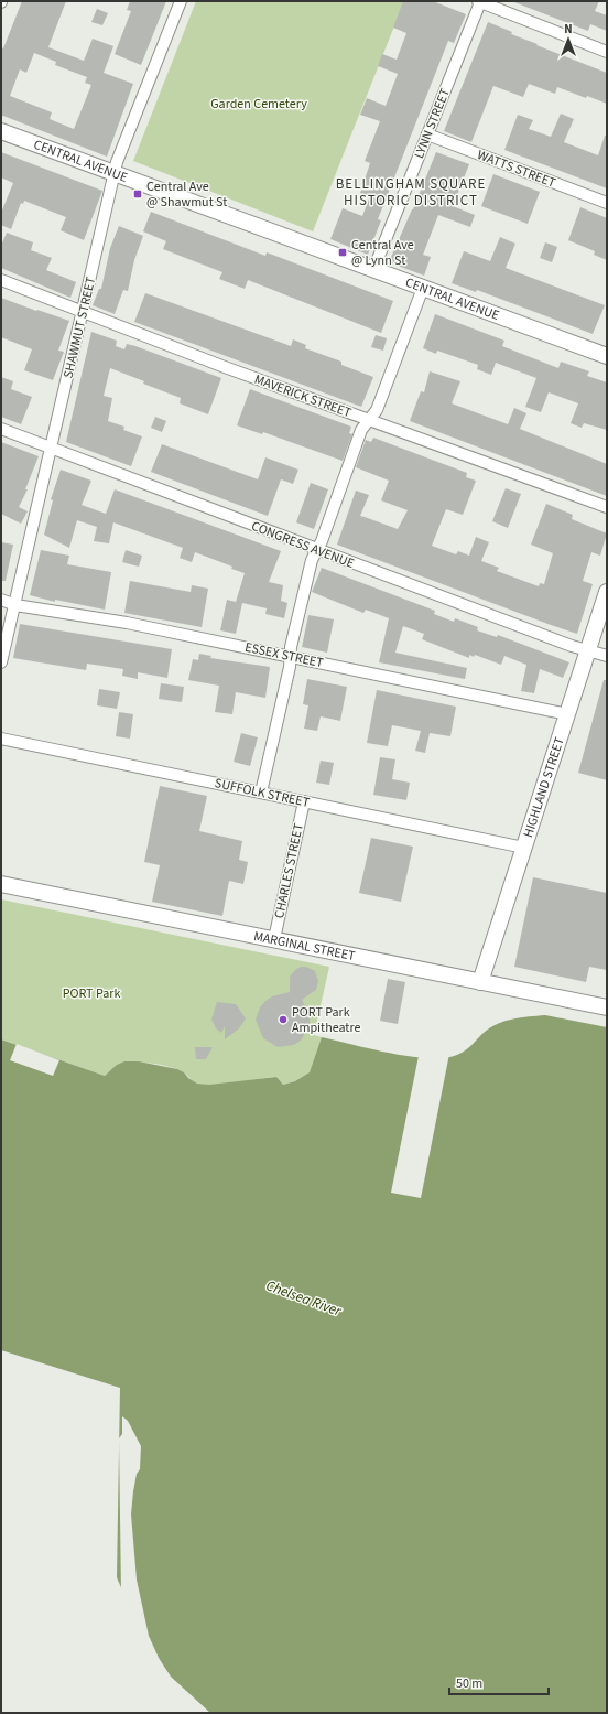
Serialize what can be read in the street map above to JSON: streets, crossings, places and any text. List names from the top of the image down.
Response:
{
  "streets": {
    "street": [
      "LYNN STREET",
      "CENTRAL AVENUE",
      "WATTS STREET",
      "SHAWMUT STREET",
      "MAVERICK STREET",
      "CONGRESS AVENUE",
      "ESSEX STREET",
      "HIGHLAND STREET",
      "SUFFOLK STREET",
      "CHARLES STREET",
      "MARGINAL STREET"
    ]
  },
  "crossings": [
    ["LYNN STREET", "CENTRAL AVENUE"],
    ["LYNN STREET", "WATTS STREET"],
    ["CENTRAL AVENUE", "SHAWMUT STREET"],
    ["SHAWMUT STREET", "MAVERICK STREET"],
    ["SHAWMUT STREET", "CONGRESS AVENUE"],
    ["SHAWMUT STREET", "ESSEX STREET"],
    ["CONGRESS AVENUE", "HIGHLAND STREET"],
    ["ESSEX STREET", "HIGHLAND STREET"],
    ["HIGHLAND STREET", "SUFFOLK STREET"],
    ["HIGHLAND STREET", "MARGINAL STREET"],
    ["SUFFOLK STREET", "CHARLES STREET"],
    ["CHARLES STREET", "MARGINAL STREET"]
  ],
  "districts": ["BELLINGHAM SQUARE HISTORIC DISTRICT"],
  "water": ["Chelsea River"],
  "parks": ["Garden Cemetery", "PORT Park"],
  "places": {
    "transit": ["Central Ave @ Shawmut St", "Central Ave @ Lynn St"],
    "other": ["PORT Park Ampitheatre"]
  },
  "scale_bar": "50 m",
  "north": "top"
}
